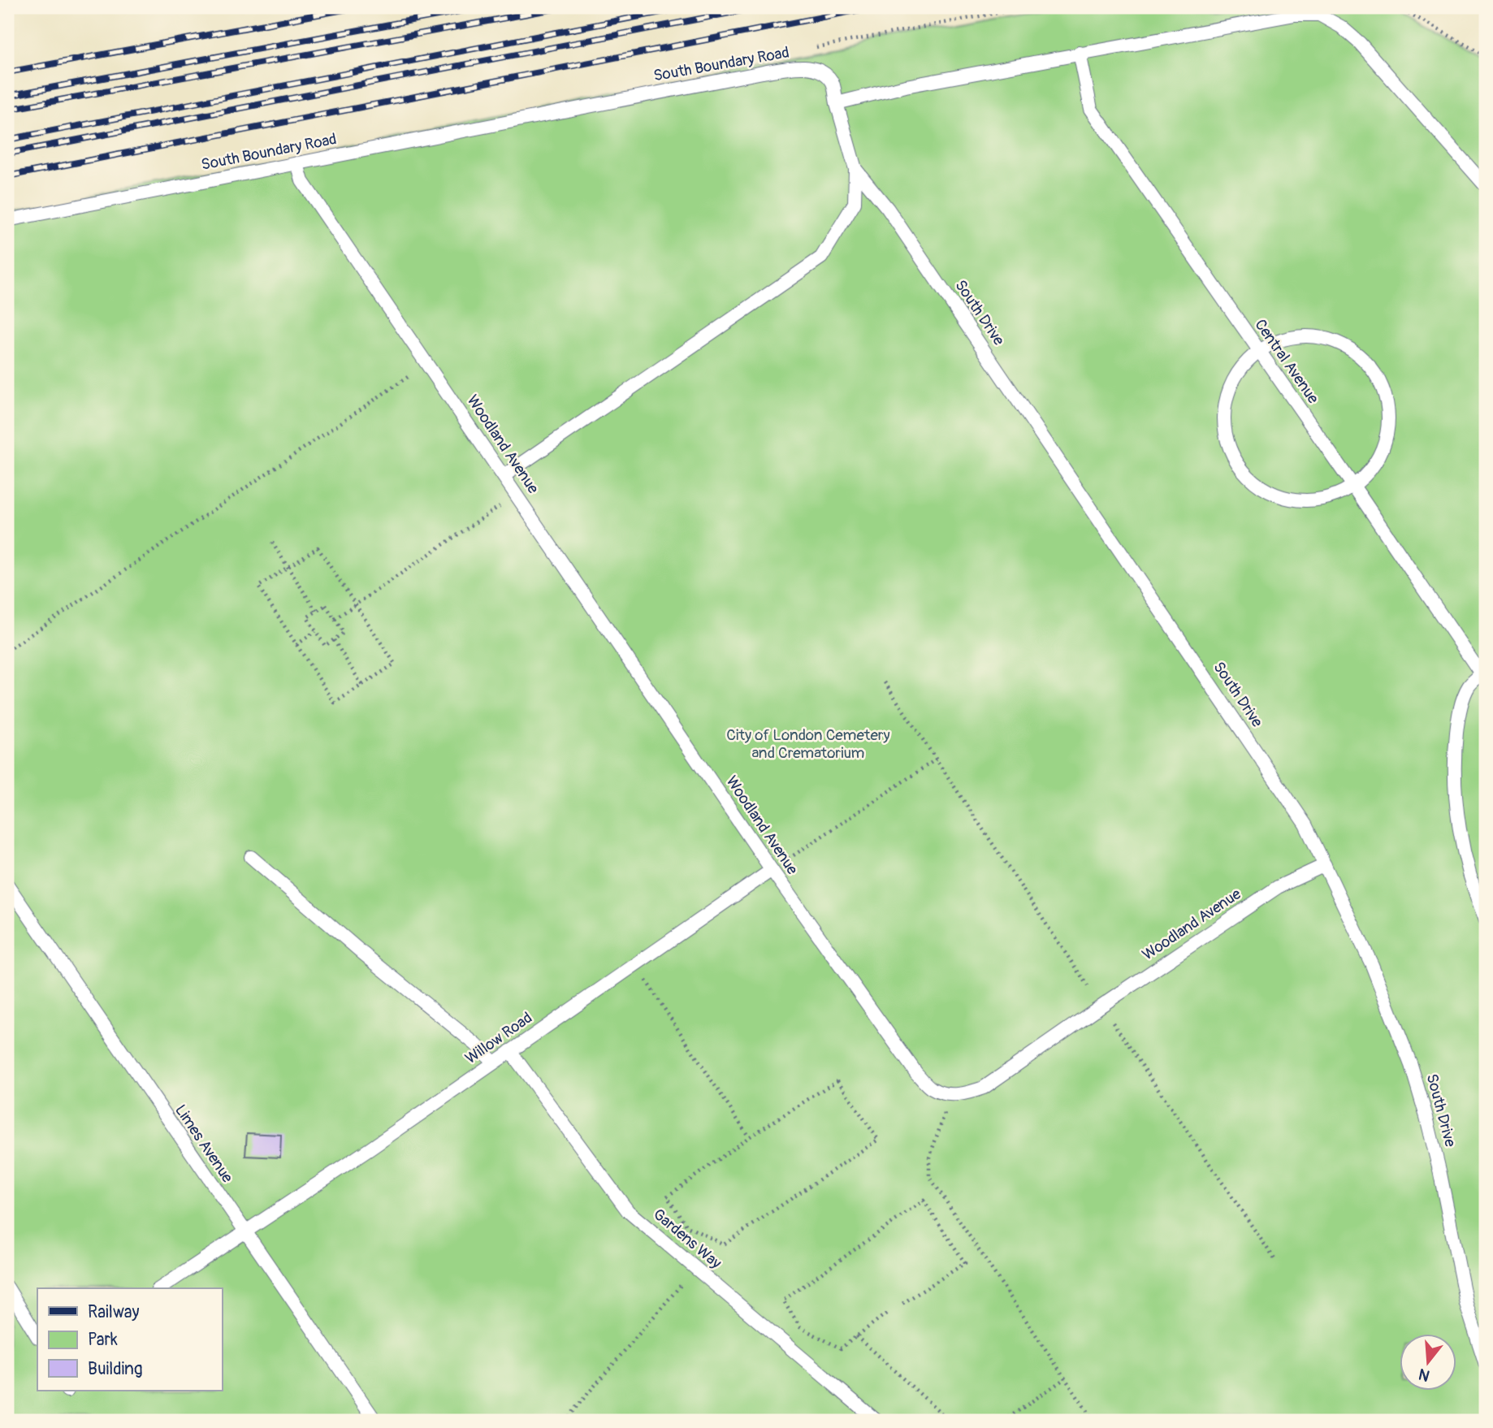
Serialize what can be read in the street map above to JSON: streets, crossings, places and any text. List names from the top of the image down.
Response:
{
  "streets": {
    "lane": [
      "South Boundary Road",
      "South Drive",
      "Central Avenue",
      "Woodland Avenue",
      "Willow Road",
      "Limes Avenue",
      "Gardens Way"
    ]
  },
  "crossings": [
    ["South Boundary Road", "South Drive"],
    ["South Boundary Road", "Woodland Avenue"],
    ["South Drive", "Woodland Avenue"],
    ["Woodland Avenue", "Willow Road"],
    ["Willow Road", "Limes Avenue"],
    ["Willow Road", "Gardens Way"]
  ],
  "parks": ["City of London Cemetery and Crematorium"],
  "legend": ["Railway", "Park", "Building"],
  "north": "bottom"
}
